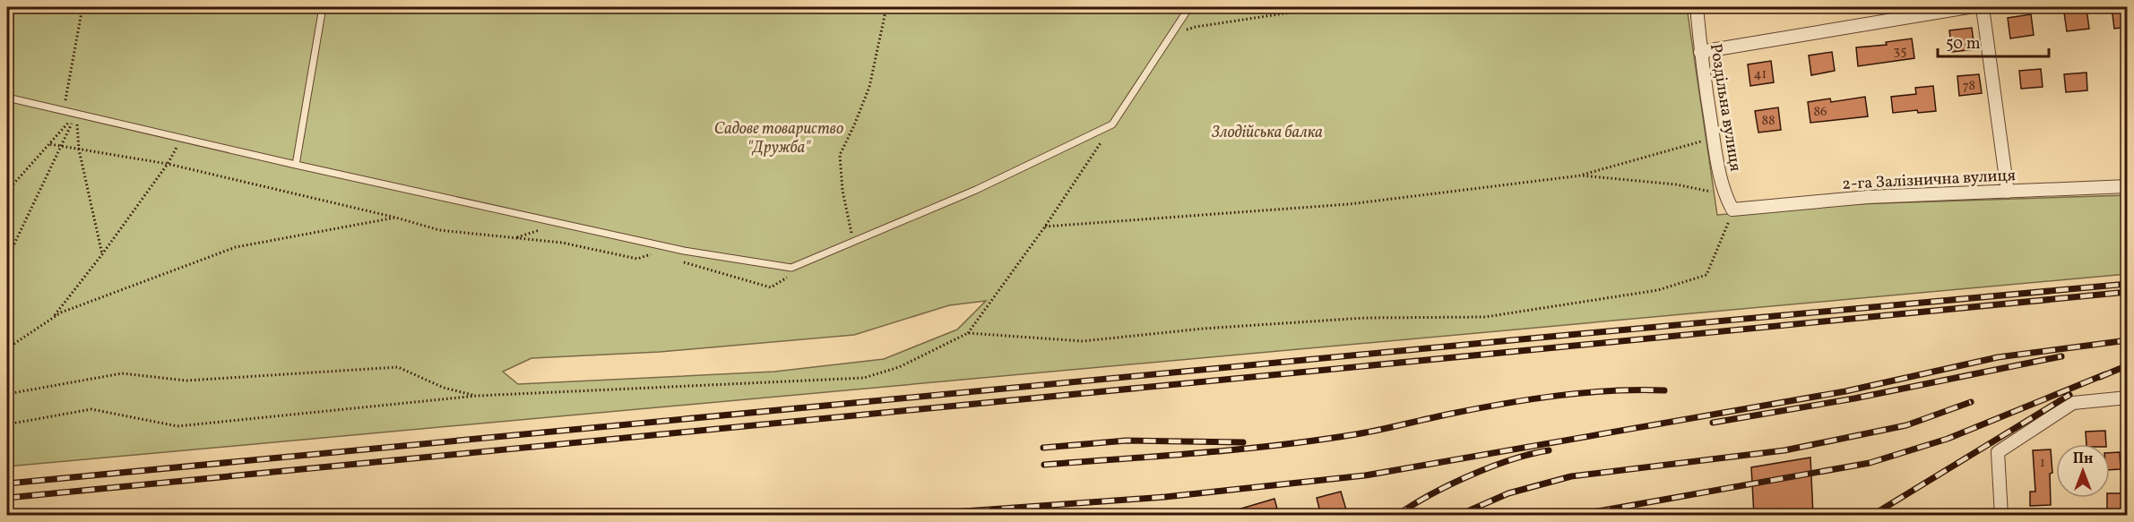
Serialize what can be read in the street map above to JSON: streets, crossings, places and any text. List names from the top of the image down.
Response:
{
  "streets": {
    "street": ["Роздільна вулиця", "2-га Залізнична вулиця"]
  },
  "crossings": [
    ["Роздільна вулиця", "2-га Залізнична вулиця"]
  ],
  "parks": ["Садове товариство \"Дружба\"", "Злодійська балка"],
  "house_numbers": [
    "35",
    "41",
    "78",
    "86",
    "88",
    "1"
  ],
  "scale_bar": "50 m",
  "north": "top"
}
